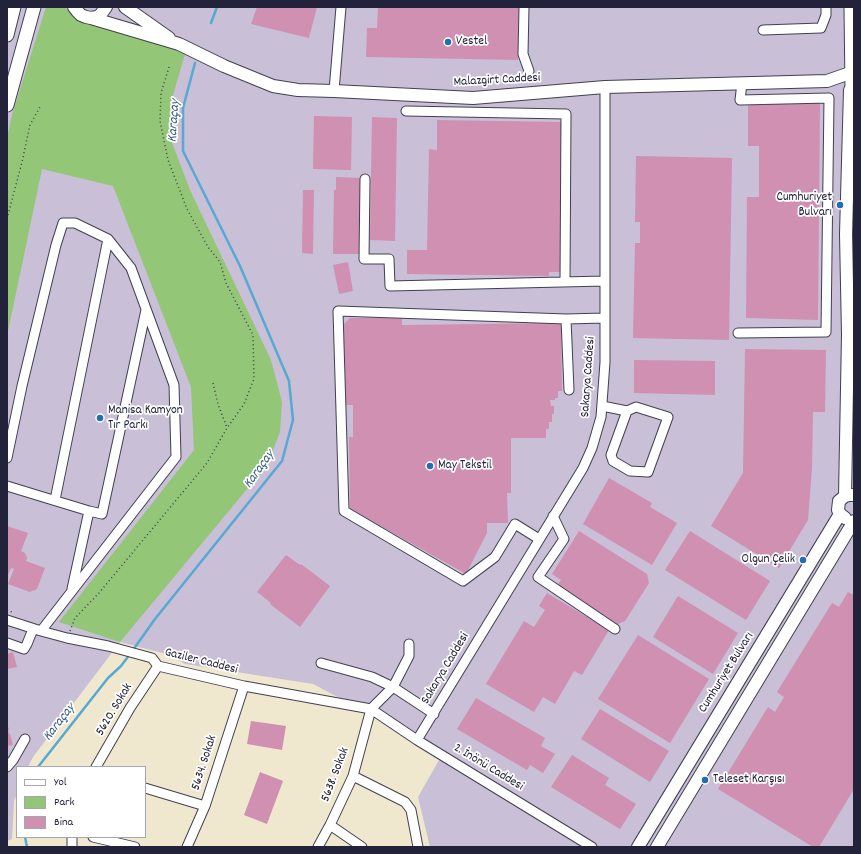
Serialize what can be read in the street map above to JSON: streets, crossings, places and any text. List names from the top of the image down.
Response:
{
  "streets": {
    "main road": ["Malazgirt Caddesi", "Cumhuriyet Bulvarı"],
    "street": [
      "Sakarya Caddesi",
      "Gaziler Caddesi",
      "5620. Sokak",
      "5634. Sokak",
      "2. İnönü Caddesi",
      "5638. Sokak"
    ]
  },
  "crossings": [
    ["Malazgirt Caddesi", "Sakarya Caddesi"],
    ["Sakarya Caddesi", "2. İnönü Caddesi"],
    ["Gaziler Caddesi", "5620. Sokak"],
    ["Gaziler Caddesi", "5634. Sokak"],
    ["Gaziler Caddesi", "2. İnönü Caddesi"],
    ["Gaziler Caddesi", "5638. Sokak"],
    ["2. İnönü Caddesi", "5638. Sokak"]
  ],
  "water": ["Karaçay"],
  "places": [
    "Vestel",
    "Cumhuriyet Bulvarı",
    "Manisa Kamyon Tır Parkı",
    "May Tekstil",
    "Olgun Çelik",
    "Teleset Karşısı"
  ],
  "legend": ["Yol", "Park", "Bina"]
}
